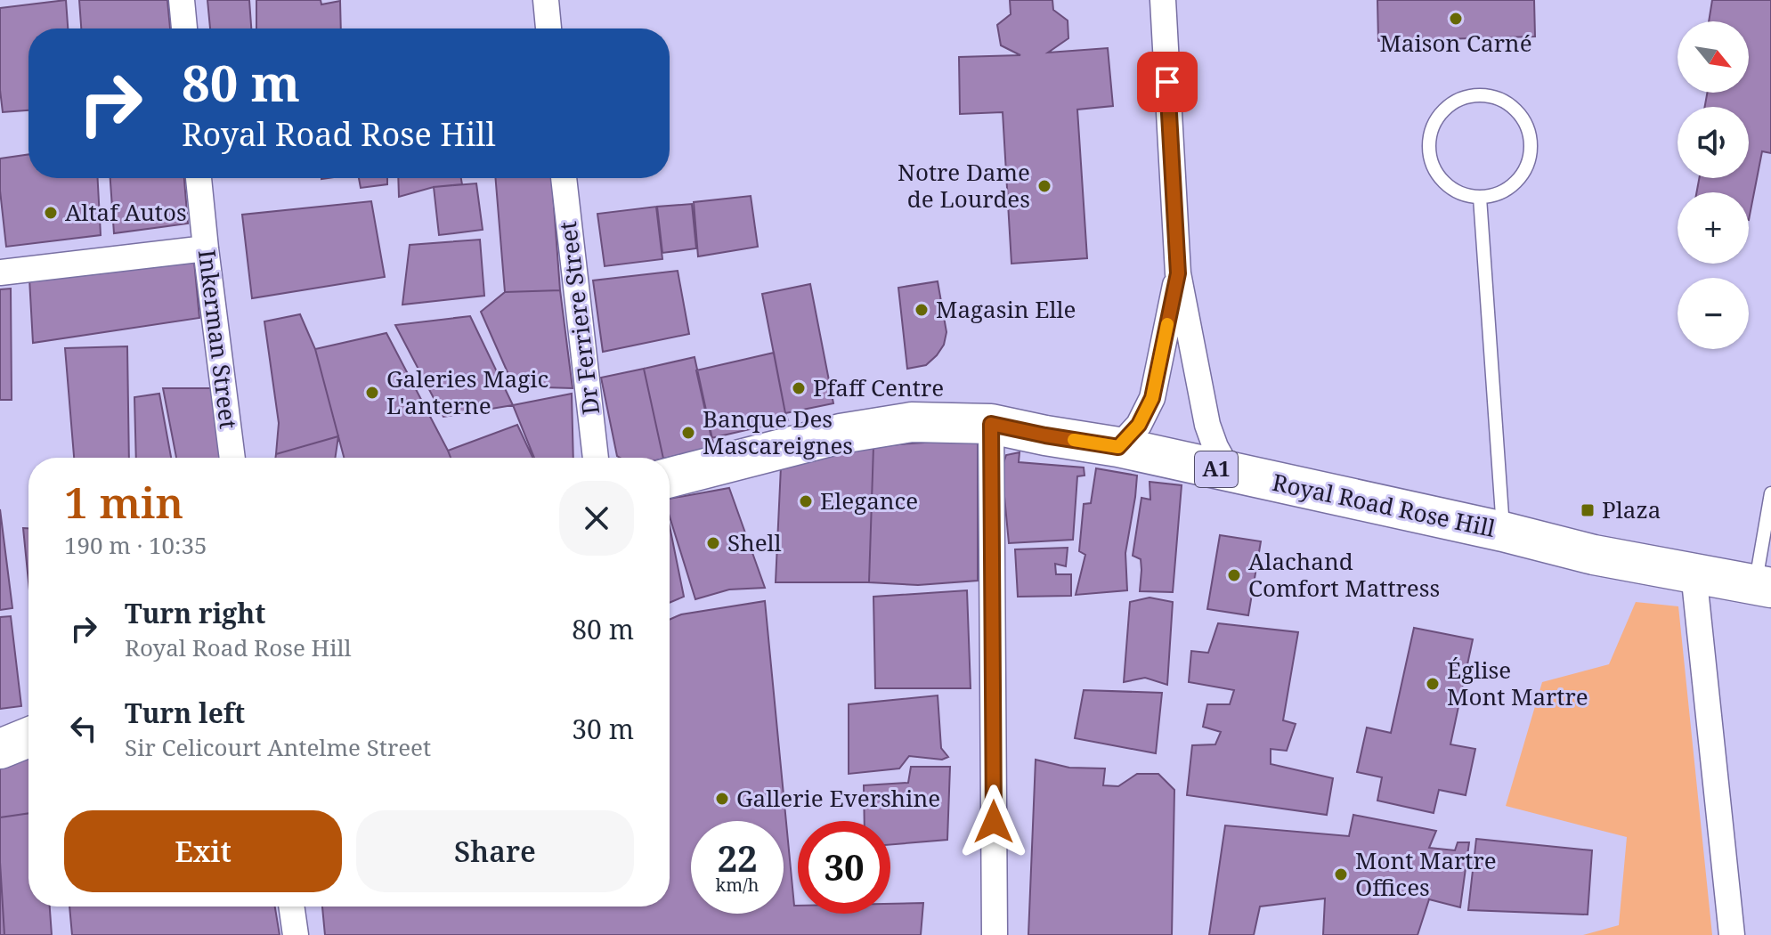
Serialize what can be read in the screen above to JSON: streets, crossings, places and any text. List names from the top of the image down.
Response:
{
  "streets": {
    "main road": ["A1", "Royal Road Rose Hill"],
    "street": ["Dr Ferriere Street", "Inkerman Street"]
  },
  "places": {
    "other": [
      "Maison Carné",
      "Notre Dame de Lourdes",
      "Altaf Autos",
      "Magasin Elle",
      "Pfaff Centre",
      "Galeries Magic L'anterne",
      "Banque Des Mascareignes",
      "Elegance",
      "Shell",
      "Alachand Comfort Mattress",
      "Église Mont Martre",
      "Gallerie Evershine",
      "Mont Martre Offices"
    ],
    "transit": ["Plaza"]
  },
  "north": "bottom right",
  "page": {
    "map_buttons": ["+", "−"],
    "turn": ["80 m", "Royal Road Rose Hill"],
    "heading": ["1 min", "190 m · 10:35"],
    "list": [
      {
        "name": "Turn right",
        "note": "Royal Road Rose Hill",
        "value": "80 m"
      },
      {
        "name": "Turn left",
        "note": "Sir Celicourt Antelme Street",
        "value": "30 m"
      }
    ],
    "buttons": ["Exit", "Share"],
    "speed": "22 km/h",
    "limit": "30"
  }
}
